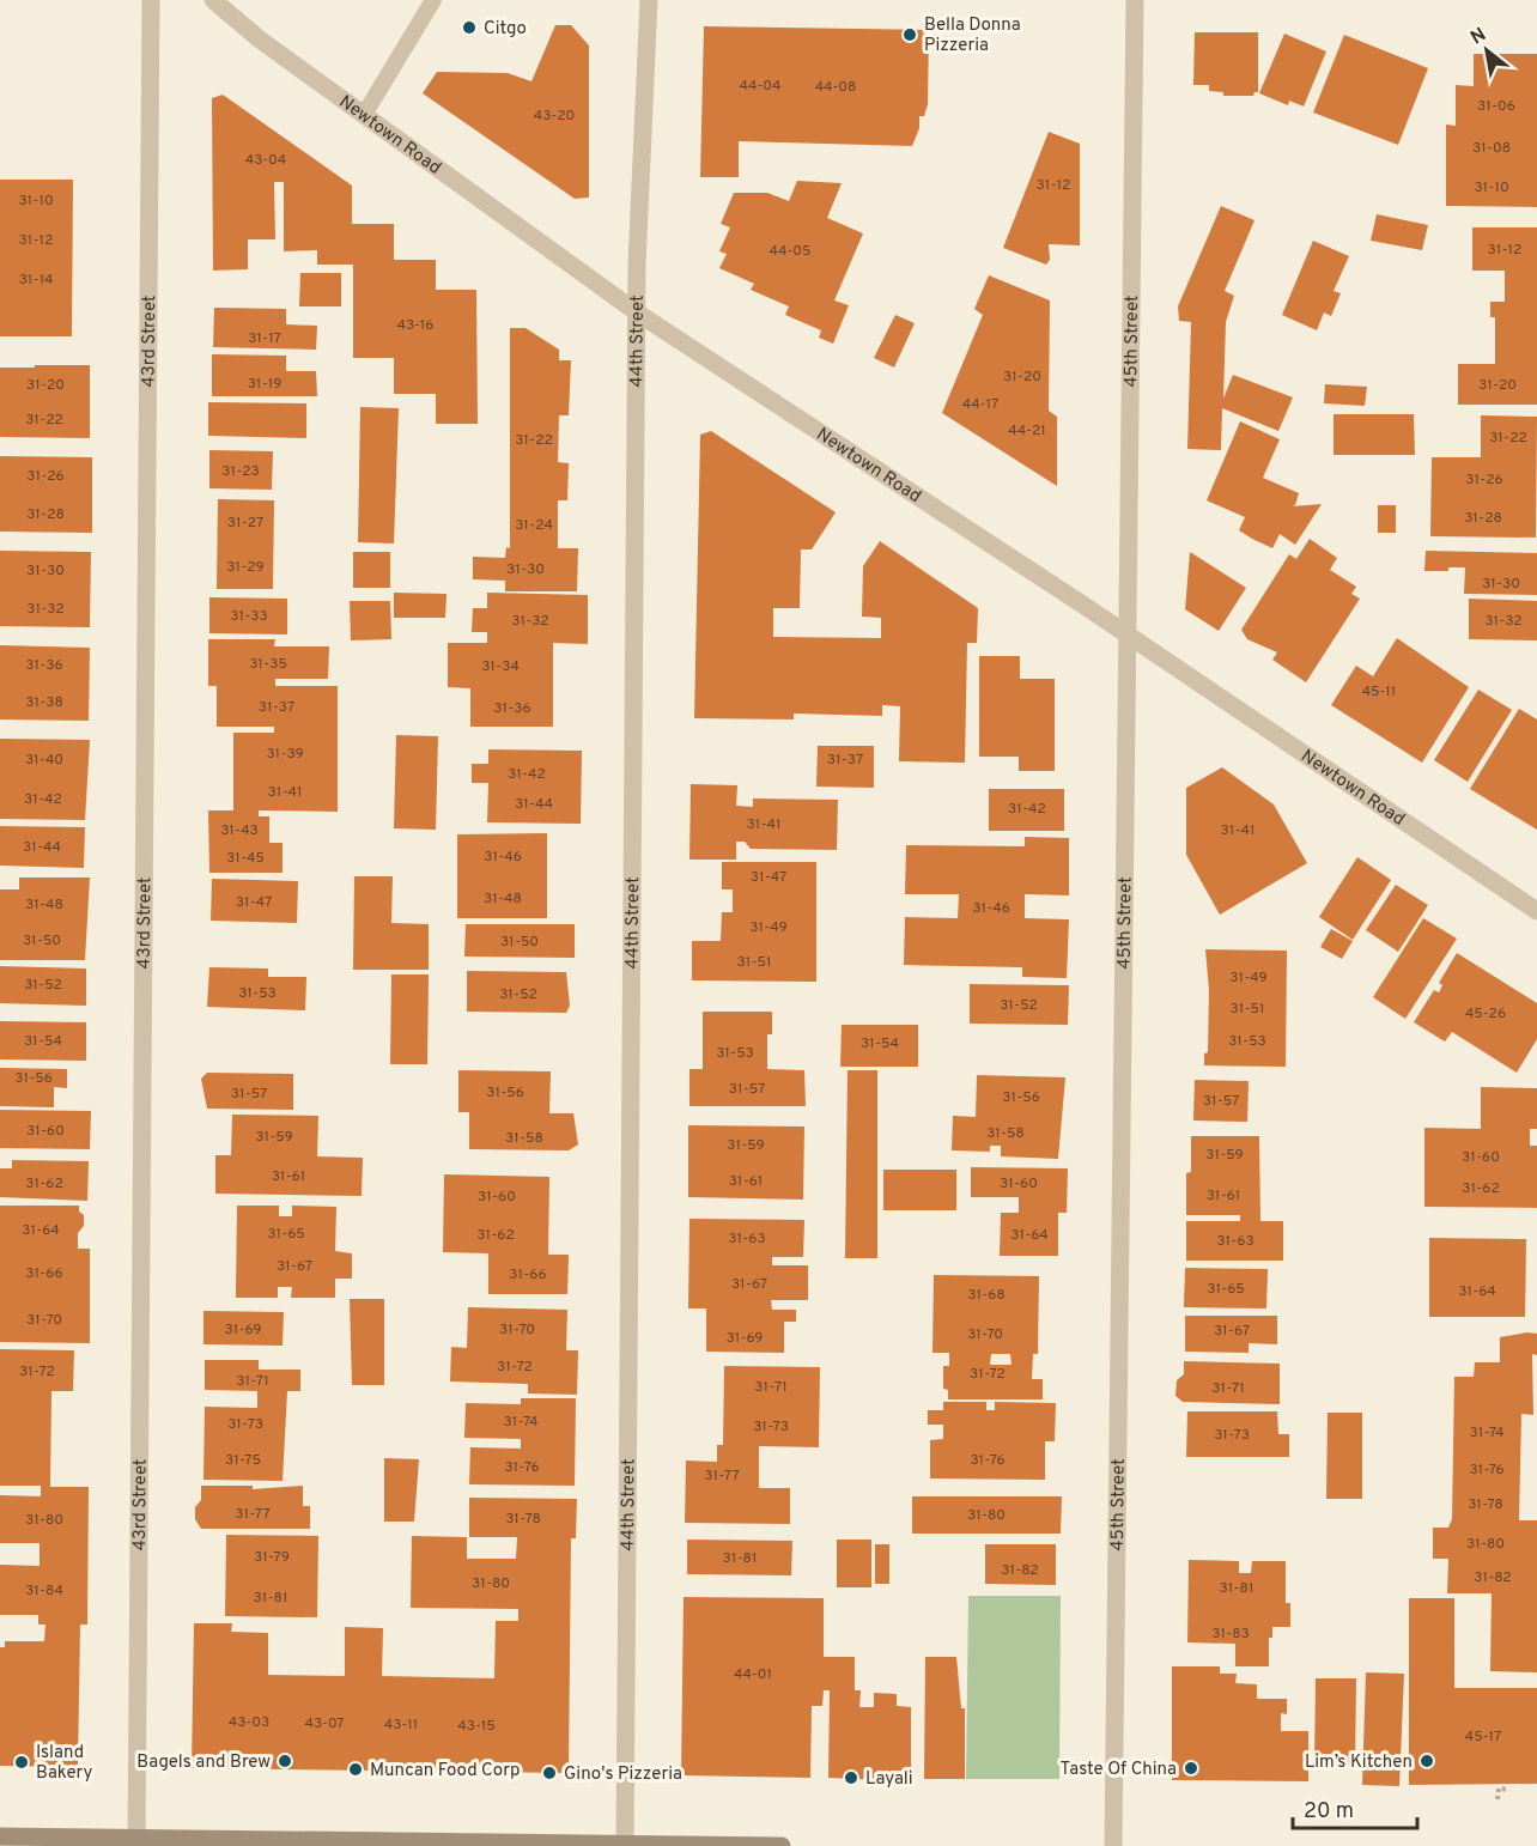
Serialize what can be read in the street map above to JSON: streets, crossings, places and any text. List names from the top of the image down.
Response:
{
  "streets": {
    "street": [
      "Newtown Road",
      "43rd Street",
      "44th Street",
      "45th Street"
    ]
  },
  "crossings": [
    ["Newtown Road", "44th Street"],
    ["Newtown Road", "45th Street"]
  ],
  "places": [
    "Citgo",
    "Bella Donna Pizzeria",
    "Bagels and Brew",
    "Lim’s Kitchen",
    "Island Bakery",
    "Taste Of China",
    "Muncan Food Corp",
    "Gino's Pizzeria",
    "Layali"
  ],
  "house_numbers": [
    "44-04",
    "44-08",
    "31-06",
    "43-20",
    "31-08",
    "43-04",
    "31-12",
    "31-10",
    "31-10",
    "31-12",
    "31-12",
    "44-05",
    "31-14",
    "43-16",
    "31-17",
    "31-20",
    "31-19",
    "31-20",
    "31-20",
    "44-17",
    "31-22",
    "44-21",
    "31-22",
    "31-22",
    "31-23",
    "31-26",
    "31-26",
    "31-28",
    "31-28",
    "31-27",
    "31-24",
    "31-29",
    "31-30",
    "31-30",
    "31-30",
    "31-32",
    "31-33",
    "31-32",
    "31-32",
    "31-35",
    "31-36",
    "31-34",
    "45-11",
    "31-38",
    "31-37",
    "31-36",
    "31-39",
    "31-40",
    "31-37",
    "31-42",
    "31-41",
    "31-42",
    "31-44",
    "31-42",
    "31-41",
    "31-43",
    "31-41",
    "31-44",
    "31-46",
    "31-45",
    "31-47",
    "31-48",
    "31-47",
    "31-48",
    "31-46",
    "31-49",
    "31-50",
    "31-50",
    "31-51",
    "31-49",
    "31-52",
    "31-53",
    "31-52",
    "31-52",
    "31-51",
    "45-26",
    "31-54",
    "31-53",
    "31-54",
    "31-53",
    "31-56",
    "31-57",
    "31-56",
    "31-57",
    "31-56",
    "31-57",
    "31-60",
    "31-58",
    "31-59",
    "31-58",
    "31-59",
    "31-59",
    "31-60",
    "31-61",
    "31-61",
    "31-62",
    "31-60",
    "31-62",
    "31-61",
    "31-60",
    "31-64",
    "31-65",
    "31-62",
    "31-64",
    "31-63",
    "31-63",
    "31-67",
    "31-66",
    "31-66",
    "31-67",
    "31-65",
    "31-64",
    "31-68",
    "31-70",
    "31-69",
    "31-70",
    "31-67",
    "31-70",
    "31-69",
    "31-72",
    "31-72",
    "31-72",
    "31-71",
    "31-71",
    "31-71",
    "31-74",
    "31-73",
    "31-73",
    "31-74",
    "31-73",
    "31-75",
    "31-76",
    "31-76",
    "31-76",
    "31-77",
    "31-78",
    "31-77",
    "31-80",
    "31-78",
    "31-80",
    "31-80",
    "31-79",
    "31-81",
    "31-82",
    "31-82",
    "31-80",
    "31-81",
    "31-84",
    "31-81",
    "31-83",
    "44-01",
    "43-03",
    "43-07",
    "43-11",
    "43-15",
    "45-17"
  ],
  "scale_bar": "20 m",
  "north": "top left"
}
